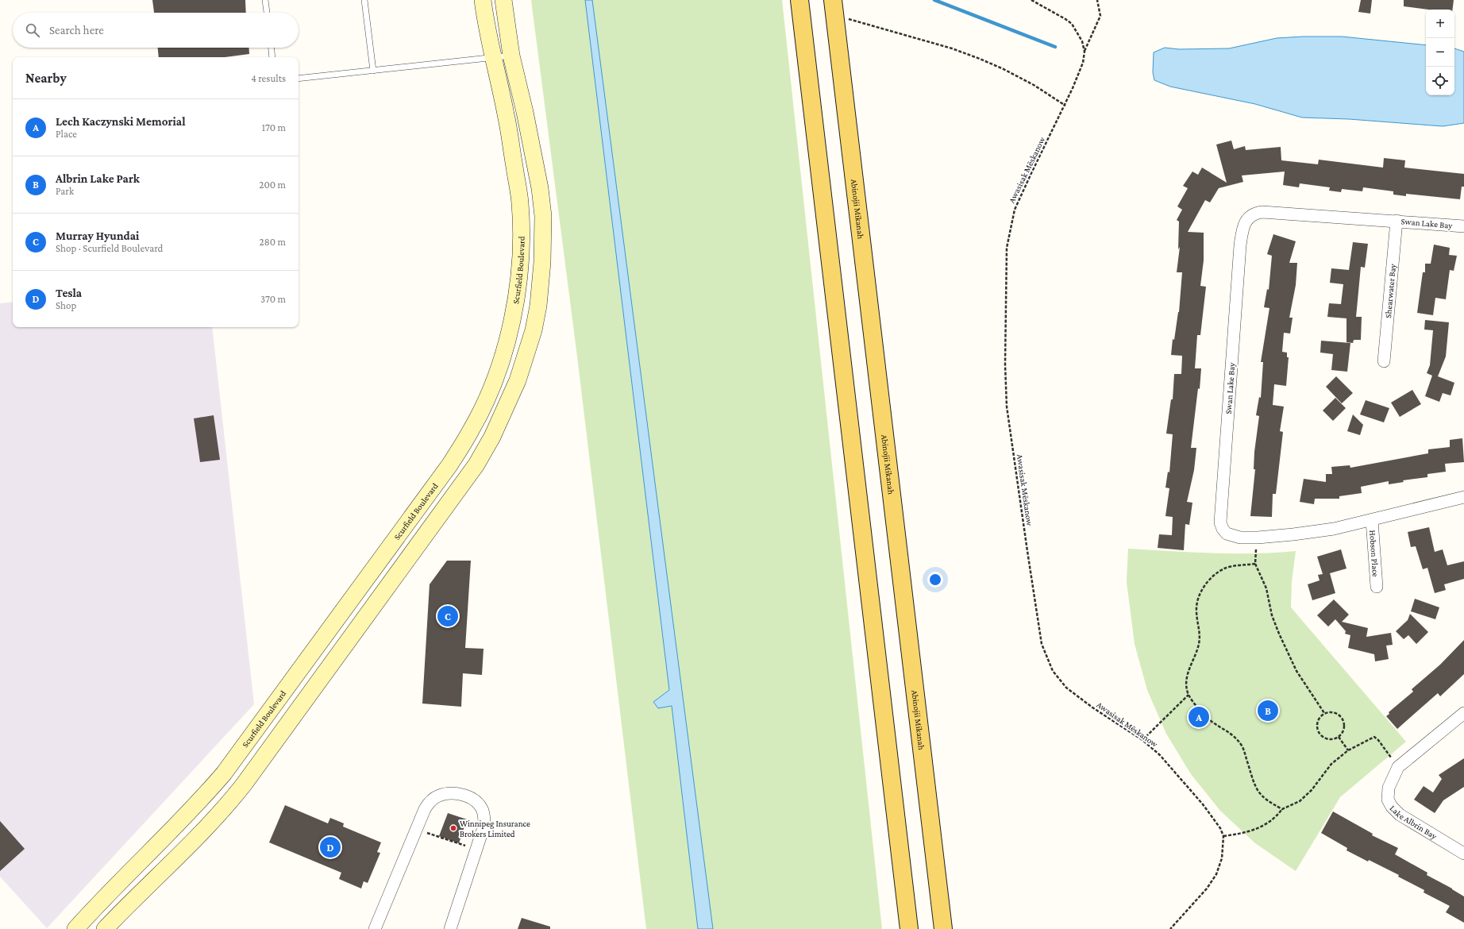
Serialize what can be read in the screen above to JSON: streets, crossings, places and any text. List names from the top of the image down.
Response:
{
  "streets": {
    "main road": ["Abinojii Mikanah"],
    "street": [
      "Swan Lake Bay",
      "Scurfield Boulevard",
      "Shearwater Bay",
      "Hobson Place",
      "Lake Albrin Bay"
    ],
    "path": ["Awasisak Mēskanow"]
  },
  "crossings": [
    ["Swan Lake Bay", "Shearwater Bay"],
    ["Swan Lake Bay", "Hobson Place"]
  ],
  "places": ["Winnipeg Insurance Brokers Limited"],
  "page": {
    "map_buttons": ["+", "−"],
    "search": "Search here",
    "heading": ["Nearby", "4 results"],
    "list": [
      {
        "mark": "A",
        "name": "Lech Kaczynski Memorial",
        "note": "Place",
        "value": "170 m"
      },
      {
        "mark": "B",
        "name": "Albrin Lake Park",
        "note": "Park",
        "value": "200 m"
      },
      {
        "mark": "C",
        "name": "Murray Hyundai",
        "note": "Shop · Scurfield Boulevard",
        "value": "280 m"
      },
      {
        "mark": "D",
        "name": "Tesla",
        "note": "Shop",
        "value": "370 m"
      }
    ],
    "pins": [
      "C",
      "B",
      "A",
      "D"
    ]
  }
}
